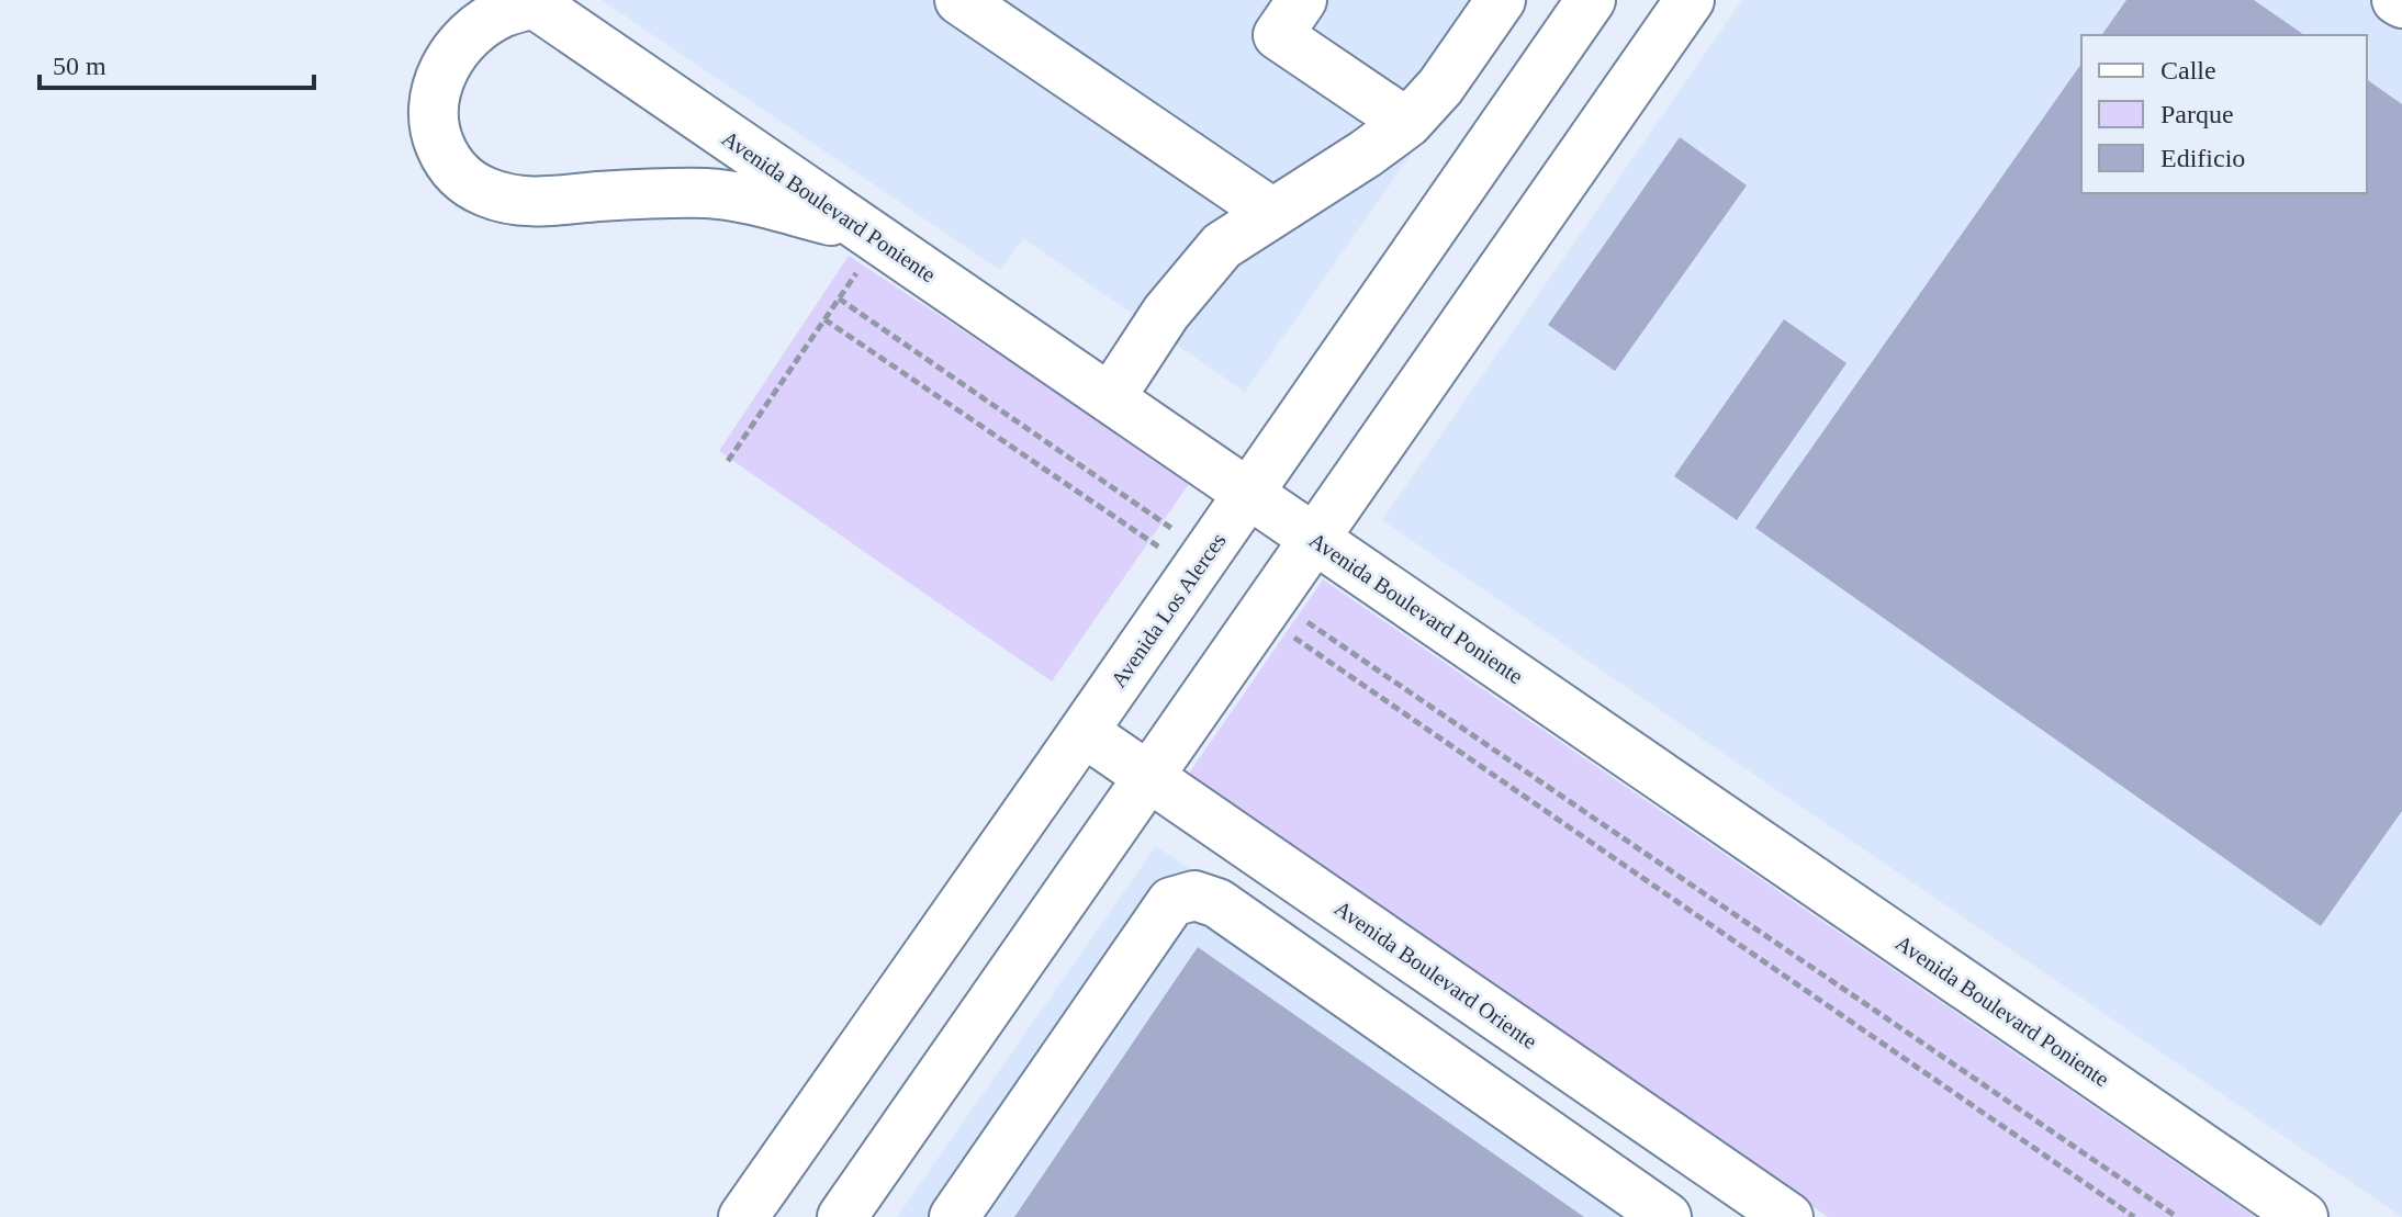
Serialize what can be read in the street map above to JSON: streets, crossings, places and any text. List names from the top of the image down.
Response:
{
  "streets": {
    "street": ["Avenida Boulevard Poniente", "Avenida Los Alerces", "Avenida Boulevard Oriente"]
  },
  "crossings": [
    ["Avenida Boulevard Poniente", "Avenida Los Alerces"],
    ["Avenida Los Alerces", "Avenida Boulevard Oriente"]
  ],
  "legend": ["Calle", "Parque", "Edificio"],
  "scale_bar": "50 m"
}
